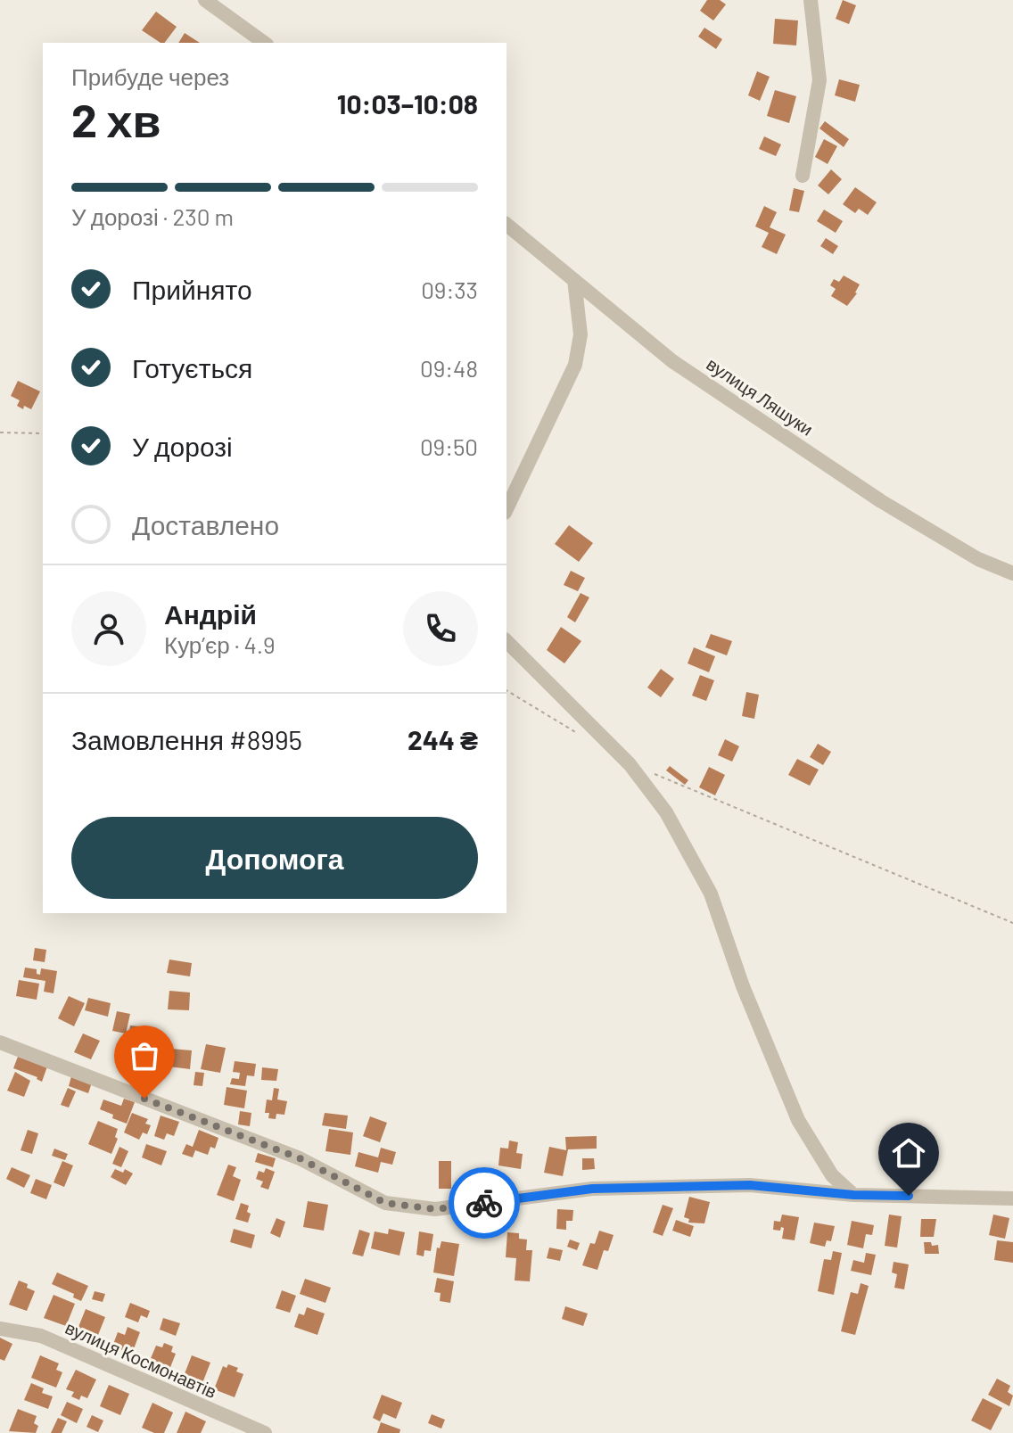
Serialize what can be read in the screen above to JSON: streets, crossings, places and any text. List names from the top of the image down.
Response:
{
  "streets": {
    "street": ["вулиця Ляшуки", "вулиця Космонавтів"]
  },
  "page": {
    "heading": ["2 хв", "Прибуде через", "10:03–10:08"],
    "panel": [
      "Андрій",
      "Кур’єр · 4.9",
      "Замовлення #8995",
      "244 ₴"
    ],
    "bar": "У дорозі · 230 m",
    "list": [
      ["Прийнято", "09:33"],
      ["Готується", "09:48"],
      ["У дорозі", "09:50"],
      "Доставлено"
    ],
    "buttons": "Допомога"
  }
}
